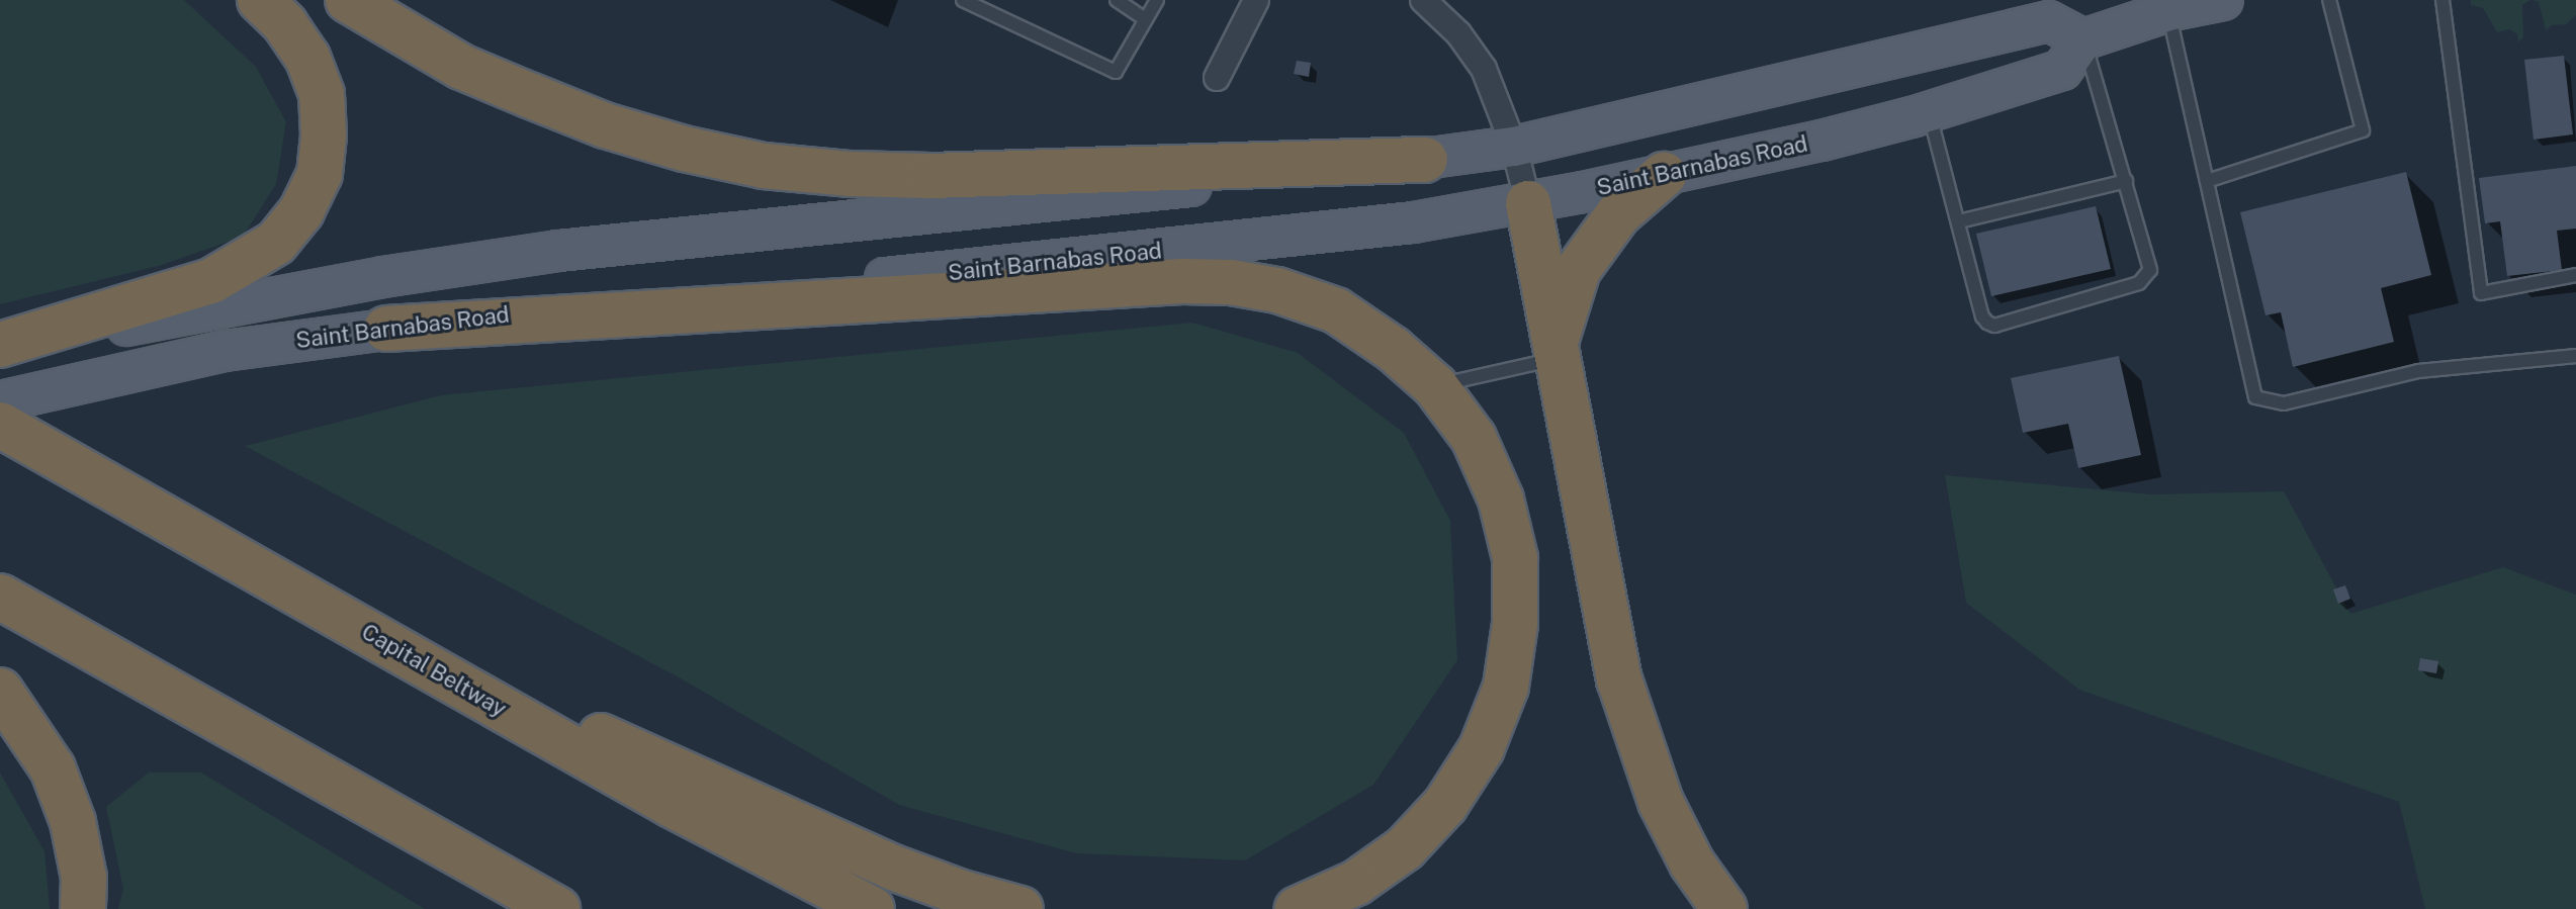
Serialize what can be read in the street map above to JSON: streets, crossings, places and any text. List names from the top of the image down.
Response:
{
  "streets": {
    "highway": ["Capital Beltway"],
    "main road": ["Saint Barnabas Road"]
  }
}
